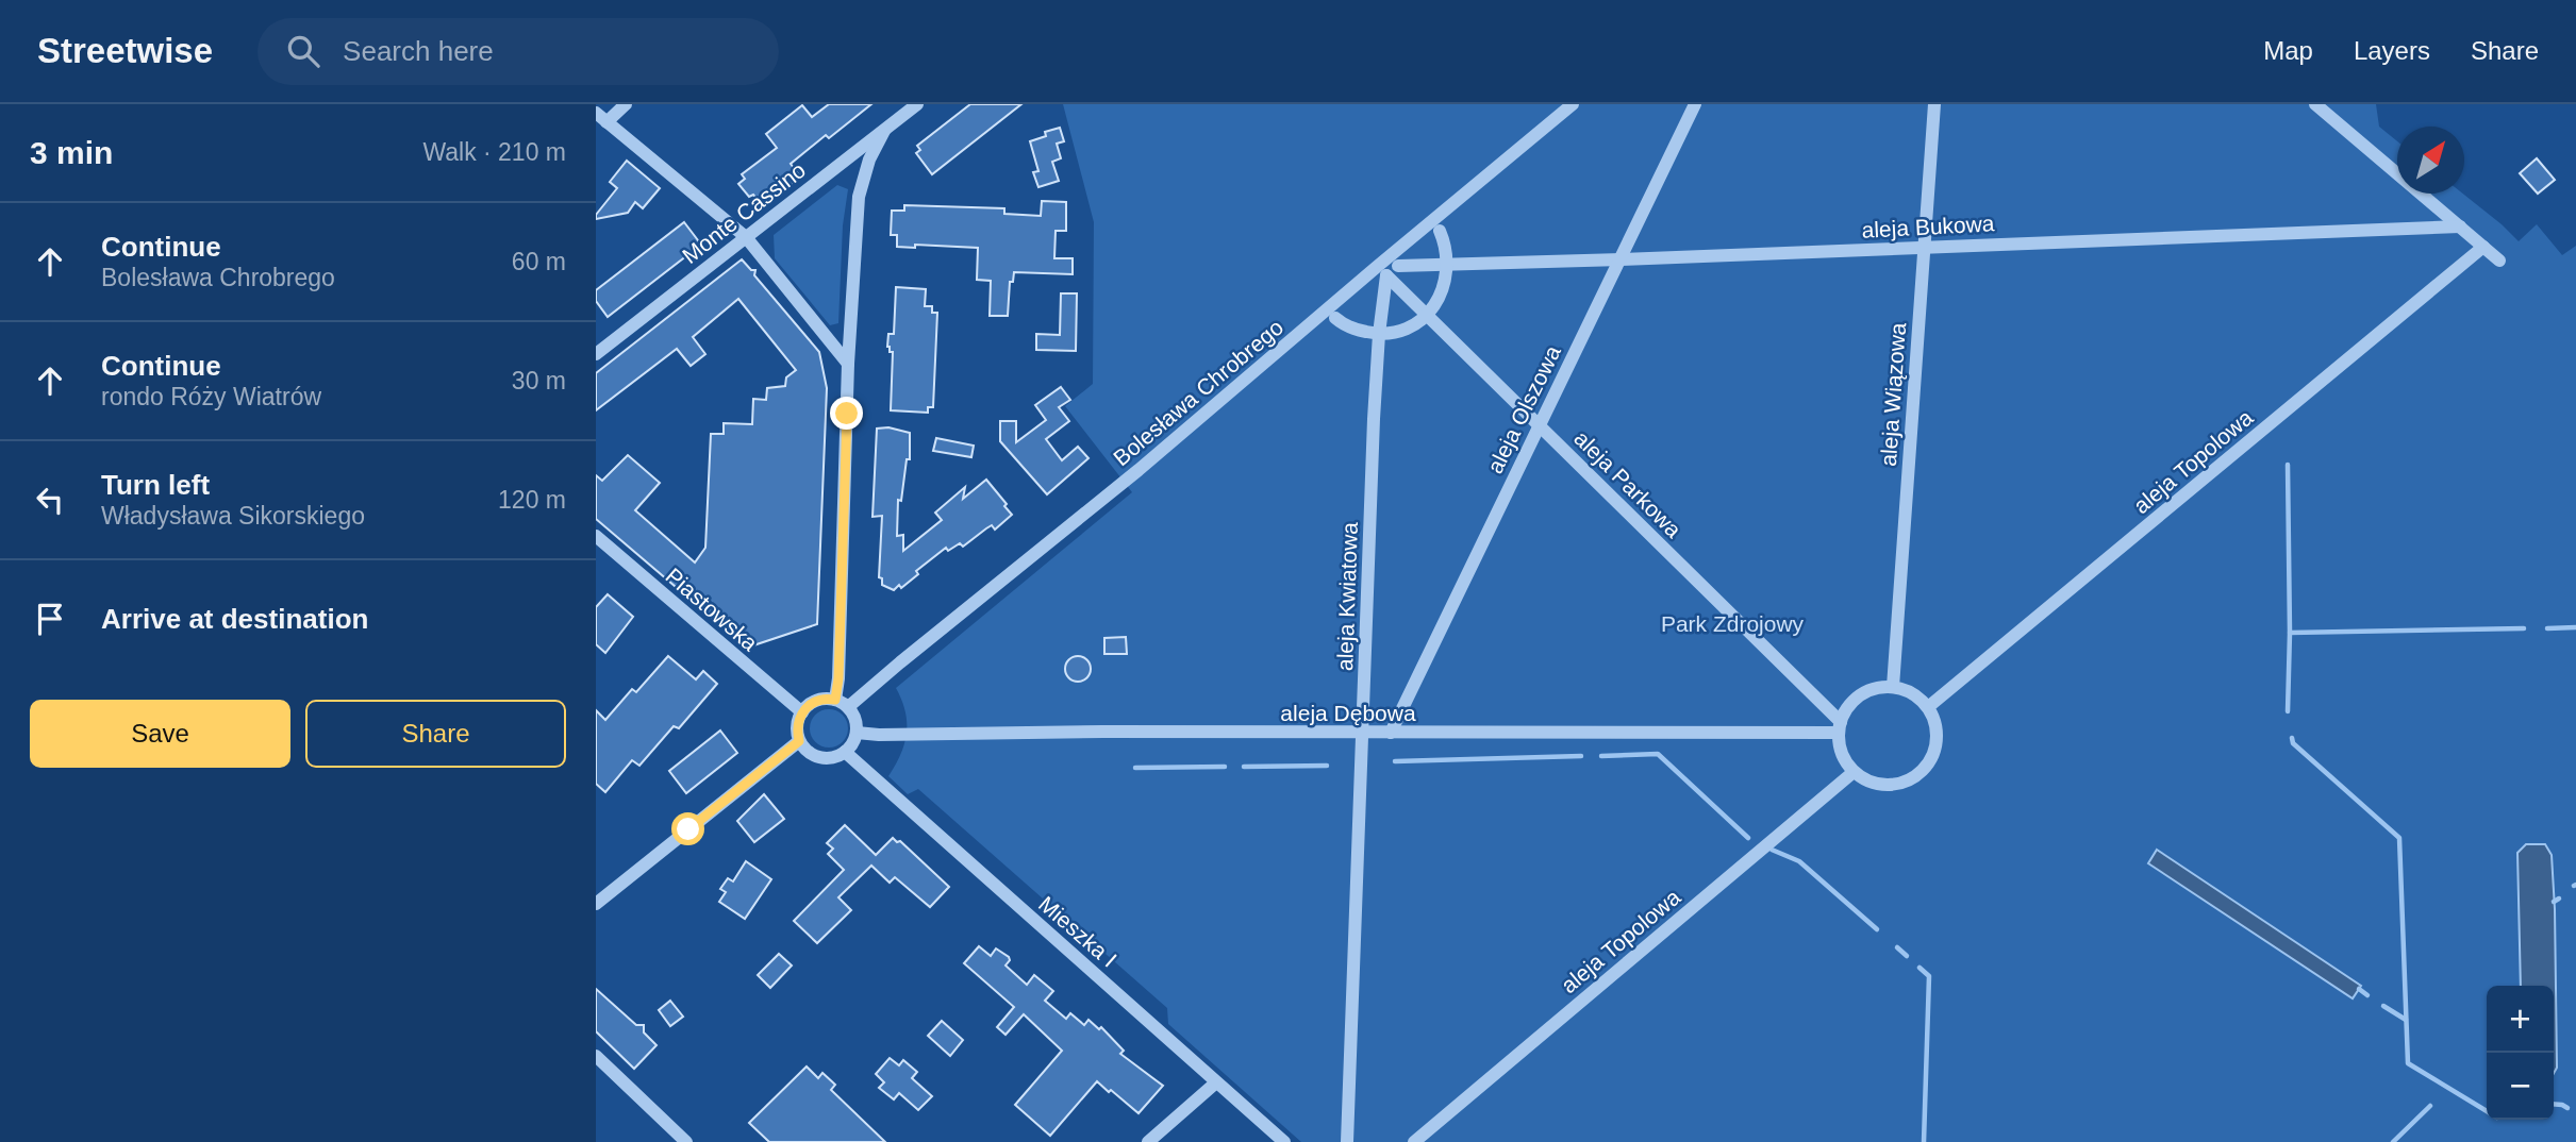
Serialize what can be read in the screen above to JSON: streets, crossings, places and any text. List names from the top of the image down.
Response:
{
  "streets": {
    "street": [
      "Monte Cassino",
      "aleja Bukowa",
      "Bolesława Chrobrego",
      "aleja Wiązowa",
      "aleja Olszowa",
      "aleja Topolowa",
      "aleja Parkowa",
      "aleja Kwiatowa",
      "Piastowska",
      "aleja Dębowa",
      "Mieszka I"
    ]
  },
  "crossings": [
    ["aleja Bukowa", "aleja Wiązowa"],
    ["aleja Bukowa", "aleja Olszowa"],
    ["Bolesława Chrobrego", "Piastowska"],
    ["Bolesława Chrobrego", "aleja Dębowa"],
    ["Bolesława Chrobrego", "Mieszka I"],
    ["aleja Wiązowa", "aleja Topolowa"],
    ["aleja Wiązowa", "aleja Parkowa"],
    ["aleja Wiązowa", "aleja Dębowa"],
    ["aleja Olszowa", "aleja Parkowa"],
    ["aleja Olszowa", "aleja Dębowa"],
    ["aleja Topolowa", "aleja Parkowa"],
    ["aleja Topolowa", "aleja Dębowa"],
    ["aleja Parkowa", "aleja Kwiatowa"],
    ["aleja Parkowa", "aleja Dębowa"],
    ["aleja Kwiatowa", "aleja Dębowa"],
    ["Piastowska", "aleja Dębowa"],
    ["Piastowska", "Mieszka I"],
    ["aleja Dębowa", "Mieszka I"]
  ],
  "parks": ["Park Zdrojowy"],
  "north": "top right",
  "page": {
    "header": "Streetwise",
    "search": "Search here",
    "nav": ["Map", "Layers", "Share"],
    "heading": ["3 min", "Walk · 210 m"],
    "list": [
      ["Continue", "Bolesława Chrobrego", "60 m"],
      ["Continue", "rondo Róży Wiatrów", "30 m"],
      ["Turn left", "Władysława Sikorskiego", "120 m"],
      "Arrive at destination"
    ],
    "buttons": ["Save", "Share"],
    "map_buttons": ["+", "−"]
  }
}
